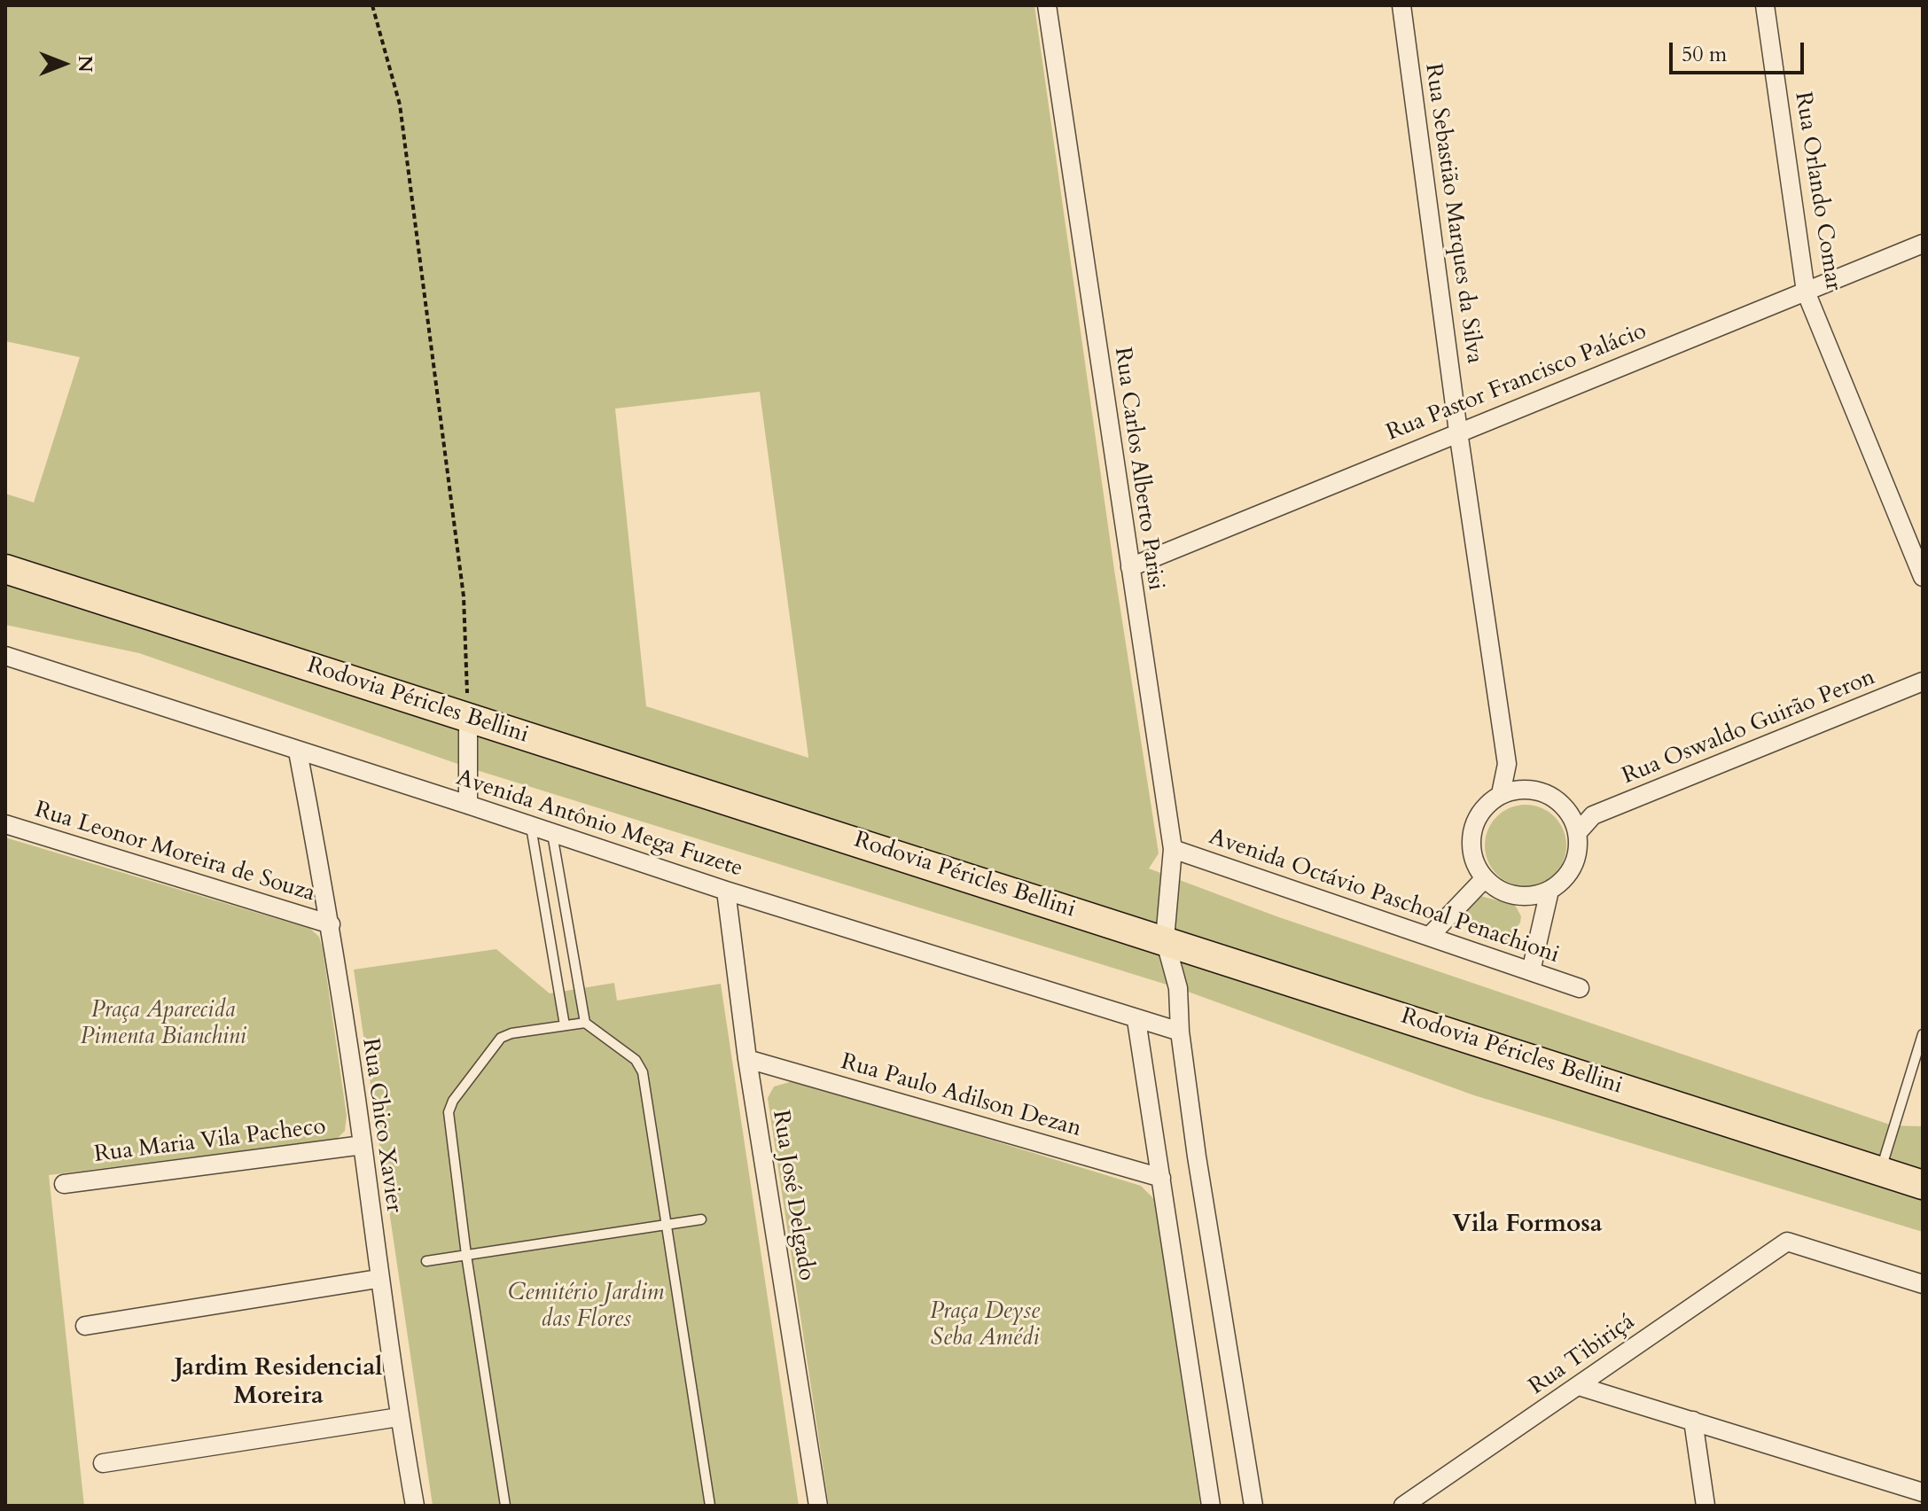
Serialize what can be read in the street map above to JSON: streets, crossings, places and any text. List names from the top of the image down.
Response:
{
  "streets": {
    "main road": ["Rodovia Péricles Bellini"],
    "street": [
      "Rua Orlando Comar",
      "Rua Sebastião Marques da Silva",
      "Rua Pastor Francisco Palácio",
      "Rua Carlos Alberto Parisi",
      "Rua Oswaldo Guirão Peron",
      "Avenida Antônio Mega Fuzete",
      "Rua Leonor Moreira de Souza",
      "Avenida Octávio Paschoal Penachioni",
      "Rua Paulo Adilson Dezan",
      "Rua Chico Xavier",
      "Rua Maria Vila Pacheco",
      "Rua José Delgado",
      "Rua Tibiriçá"
    ]
  },
  "crossings": [
    ["Rua Orlando Comar", "Rua Pastor Francisco Palácio"],
    ["Rua Sebastião Marques da Silva", "Rua Pastor Francisco Palácio"],
    ["Rua Sebastião Marques da Silva", "Rua Oswaldo Guirão Peron"],
    ["Rua Pastor Francisco Palácio", "Rua Carlos Alberto Parisi"],
    ["Rua Carlos Alberto Parisi", "Rodovia Péricles Bellini"],
    ["Rua Carlos Alberto Parisi", "Avenida Octávio Paschoal Penachioni"],
    ["Avenida Antônio Mega Fuzete", "Rua Chico Xavier"],
    ["Avenida Antônio Mega Fuzete", "Rua José Delgado"],
    ["Rua Leonor Moreira de Souza", "Rua Chico Xavier"],
    ["Rua Paulo Adilson Dezan", "Rua José Delgado"],
    ["Rua Chico Xavier", "Rua Maria Vila Pacheco"]
  ],
  "districts": ["Vila Formosa", "Jardim Residencial Moreira"],
  "parks": ["Praça Aparecida Pimenta Bianchini", "Cemitério Jardim das Flores", "Praça Deyse Seba Amédi"],
  "scale_bar": "50 m",
  "north": "right"
}
